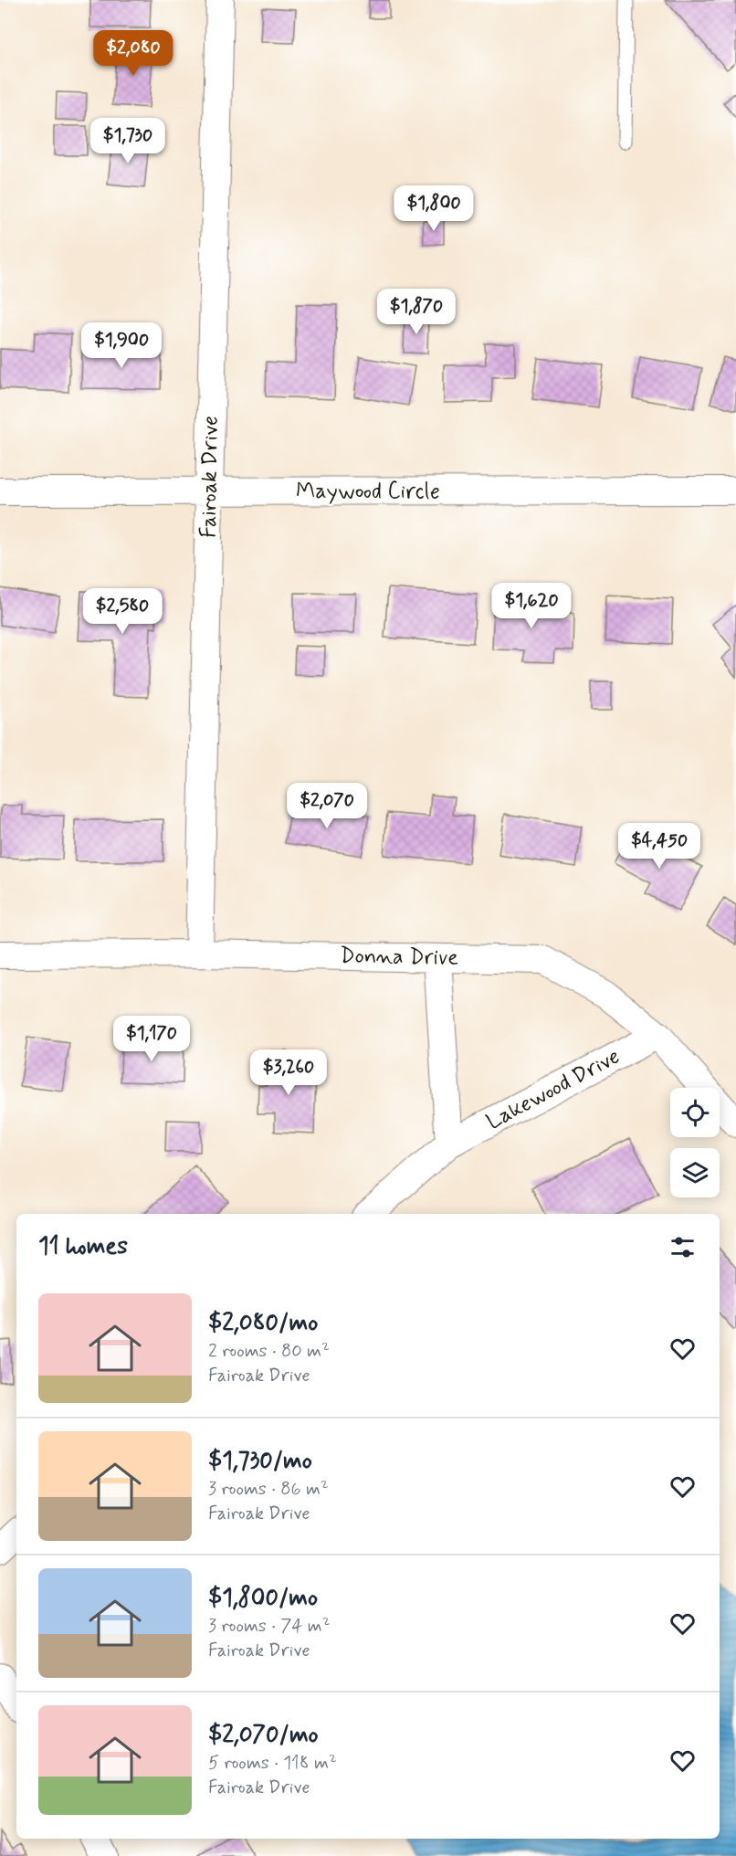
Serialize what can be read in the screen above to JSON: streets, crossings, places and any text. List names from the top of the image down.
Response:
{
  "streets": {
    "street": [
      "Fairoak Drive",
      "Maywood Circle",
      "Donna Drive",
      "Lakewood Drive"
    ]
  },
  "crossings": [
    ["Fairoak Drive", "Maywood Circle"],
    ["Fairoak Drive", "Donna Drive"],
    ["Donna Drive", "Lakewood Drive"]
  ],
  "page": {
    "price": [
      "$2,080",
      "$1,730",
      "$1,800",
      "$1,870",
      "$1,900",
      "$1,620",
      "$2,580",
      "$2,070",
      "$4,450",
      "$1,170",
      "$3,260"
    ],
    "heading": "11 homes",
    "list": [
      {
        "name": "$2,080/mo",
        "note": "2 rooms · 80 m² · Fairoak Drive"
      },
      {
        "name": "$1,730/mo",
        "note": "3 rooms · 86 m² · Fairoak Drive"
      },
      {
        "name": "$1,800/mo",
        "note": "3 rooms · 74 m² · Fairoak Drive"
      },
      {
        "name": "$2,070/mo",
        "note": "5 rooms · 118 m² · Fairoak Drive"
      }
    ]
  }
}
